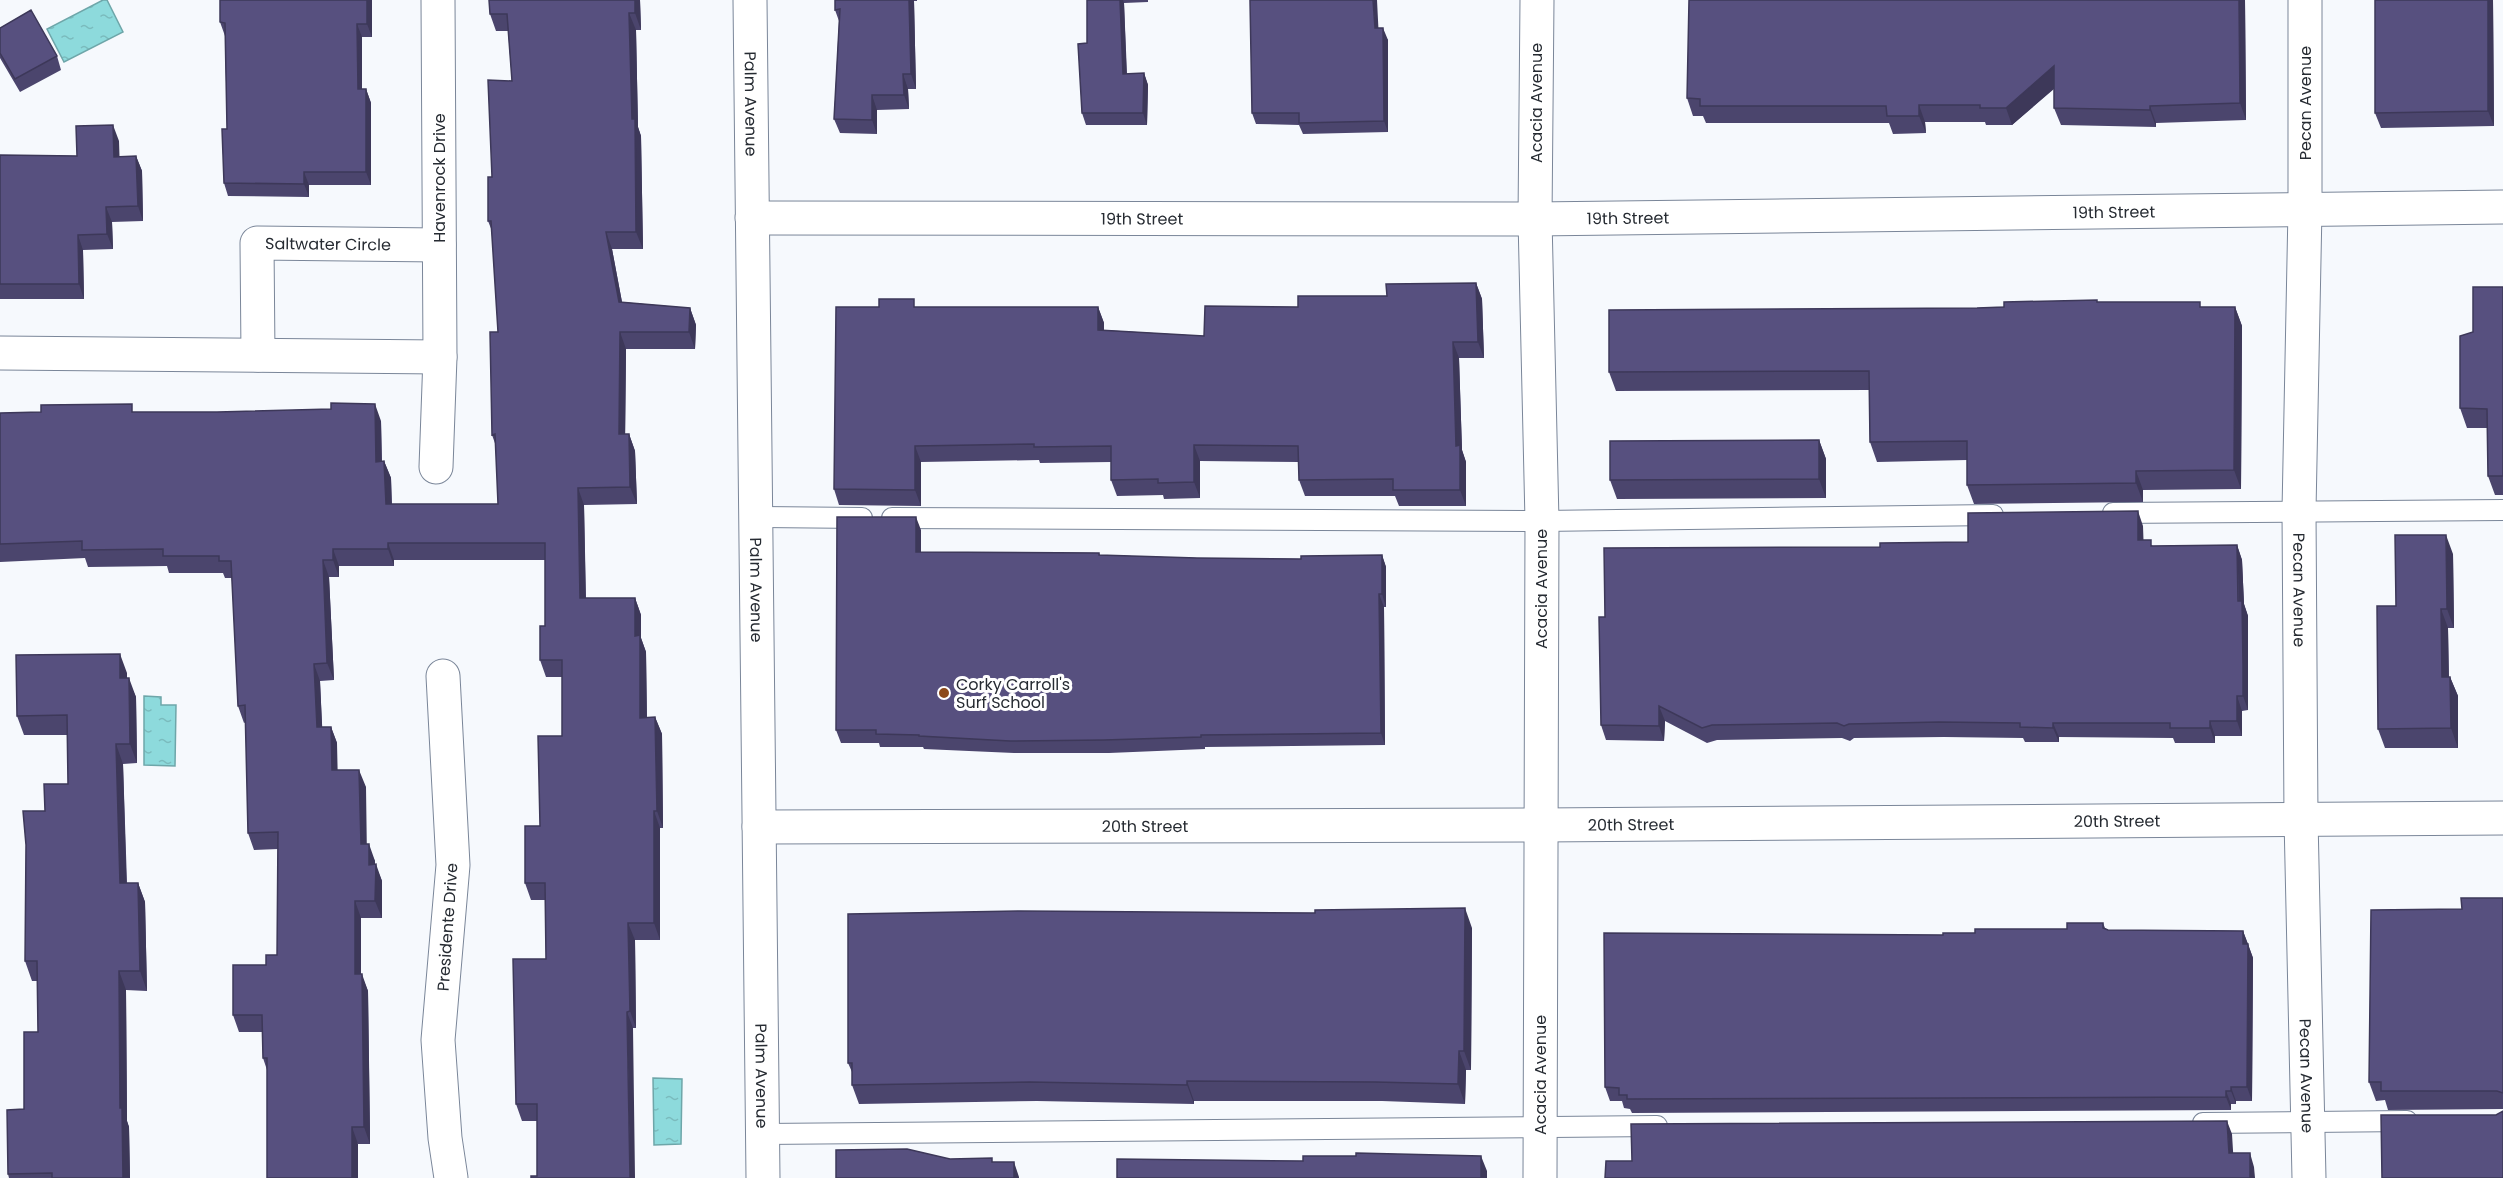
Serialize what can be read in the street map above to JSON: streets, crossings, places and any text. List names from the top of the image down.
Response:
{
  "streets": {
    "street": [
      "Palm Avenue",
      "Acacia Avenue",
      "Pecan Avenue",
      "Havenrock Drive",
      "19th Street",
      "Saltwater Circle",
      "20th Street",
      "Presidente Drive"
    ]
  },
  "crossings": [
    ["Palm Avenue", "19th Street"],
    ["Palm Avenue", "20th Street"],
    ["Acacia Avenue", "19th Street"],
    ["Acacia Avenue", "20th Street"],
    ["Pecan Avenue", "19th Street"],
    ["Pecan Avenue", "20th Street"],
    ["Havenrock Drive", "Saltwater Circle"]
  ],
  "places": ["Corky Carroll's Surf School"]
}
